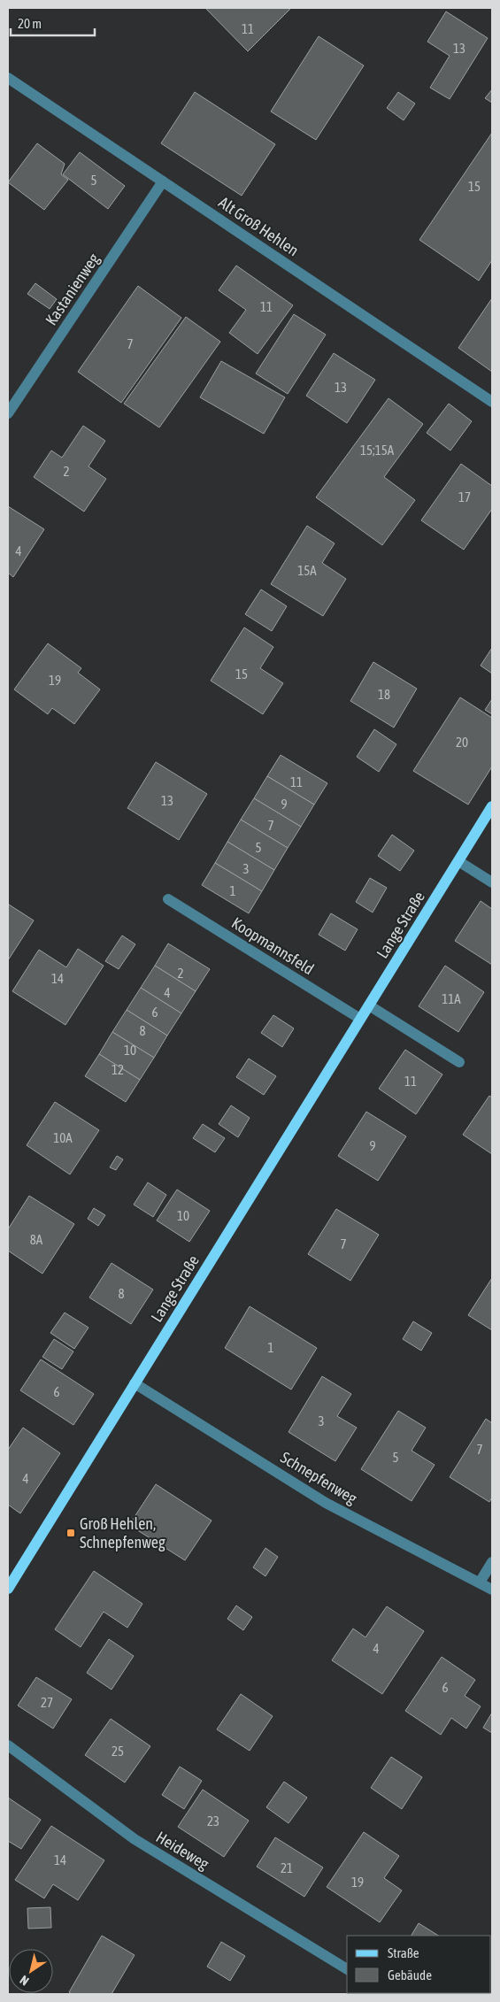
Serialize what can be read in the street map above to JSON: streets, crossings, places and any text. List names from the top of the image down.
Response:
{
  "streets": {
    "main road": ["Lange Straße"],
    "street": [
      "Alt Groß Hehlen",
      "Kastanienweg",
      "Koopmannsfeld",
      "Schnepfenweg",
      "Heideweg"
    ]
  },
  "crossings": [
    ["Alt Groß Hehlen", "Kastanienweg"],
    ["Lange Straße", "Koopmannsfeld"],
    ["Lange Straße", "Schnepfenweg"]
  ],
  "places": {
    "transit": ["Groß Hehlen, Schnepfenweg"]
  },
  "house_numbers": [
    "11",
    "13",
    "5",
    "15",
    "11",
    "7",
    "13",
    "15;15A",
    "2",
    "17",
    "4",
    "15A",
    "15",
    "19",
    "18",
    "20",
    "11",
    "13",
    "9",
    "7",
    "5",
    "3",
    "1",
    "2",
    "14",
    "4",
    "11A",
    "6",
    "8",
    "10",
    "12",
    "11",
    "10A",
    "9",
    "10",
    "8A",
    "7",
    "8",
    "1",
    "6",
    "3",
    "7",
    "5",
    "4",
    "4",
    "6",
    "27",
    "25",
    "23",
    "14",
    "21",
    "19"
  ],
  "legend": ["Straße", "Gebäude"],
  "scale_bar": "20 m",
  "north": "bottom left"
}
